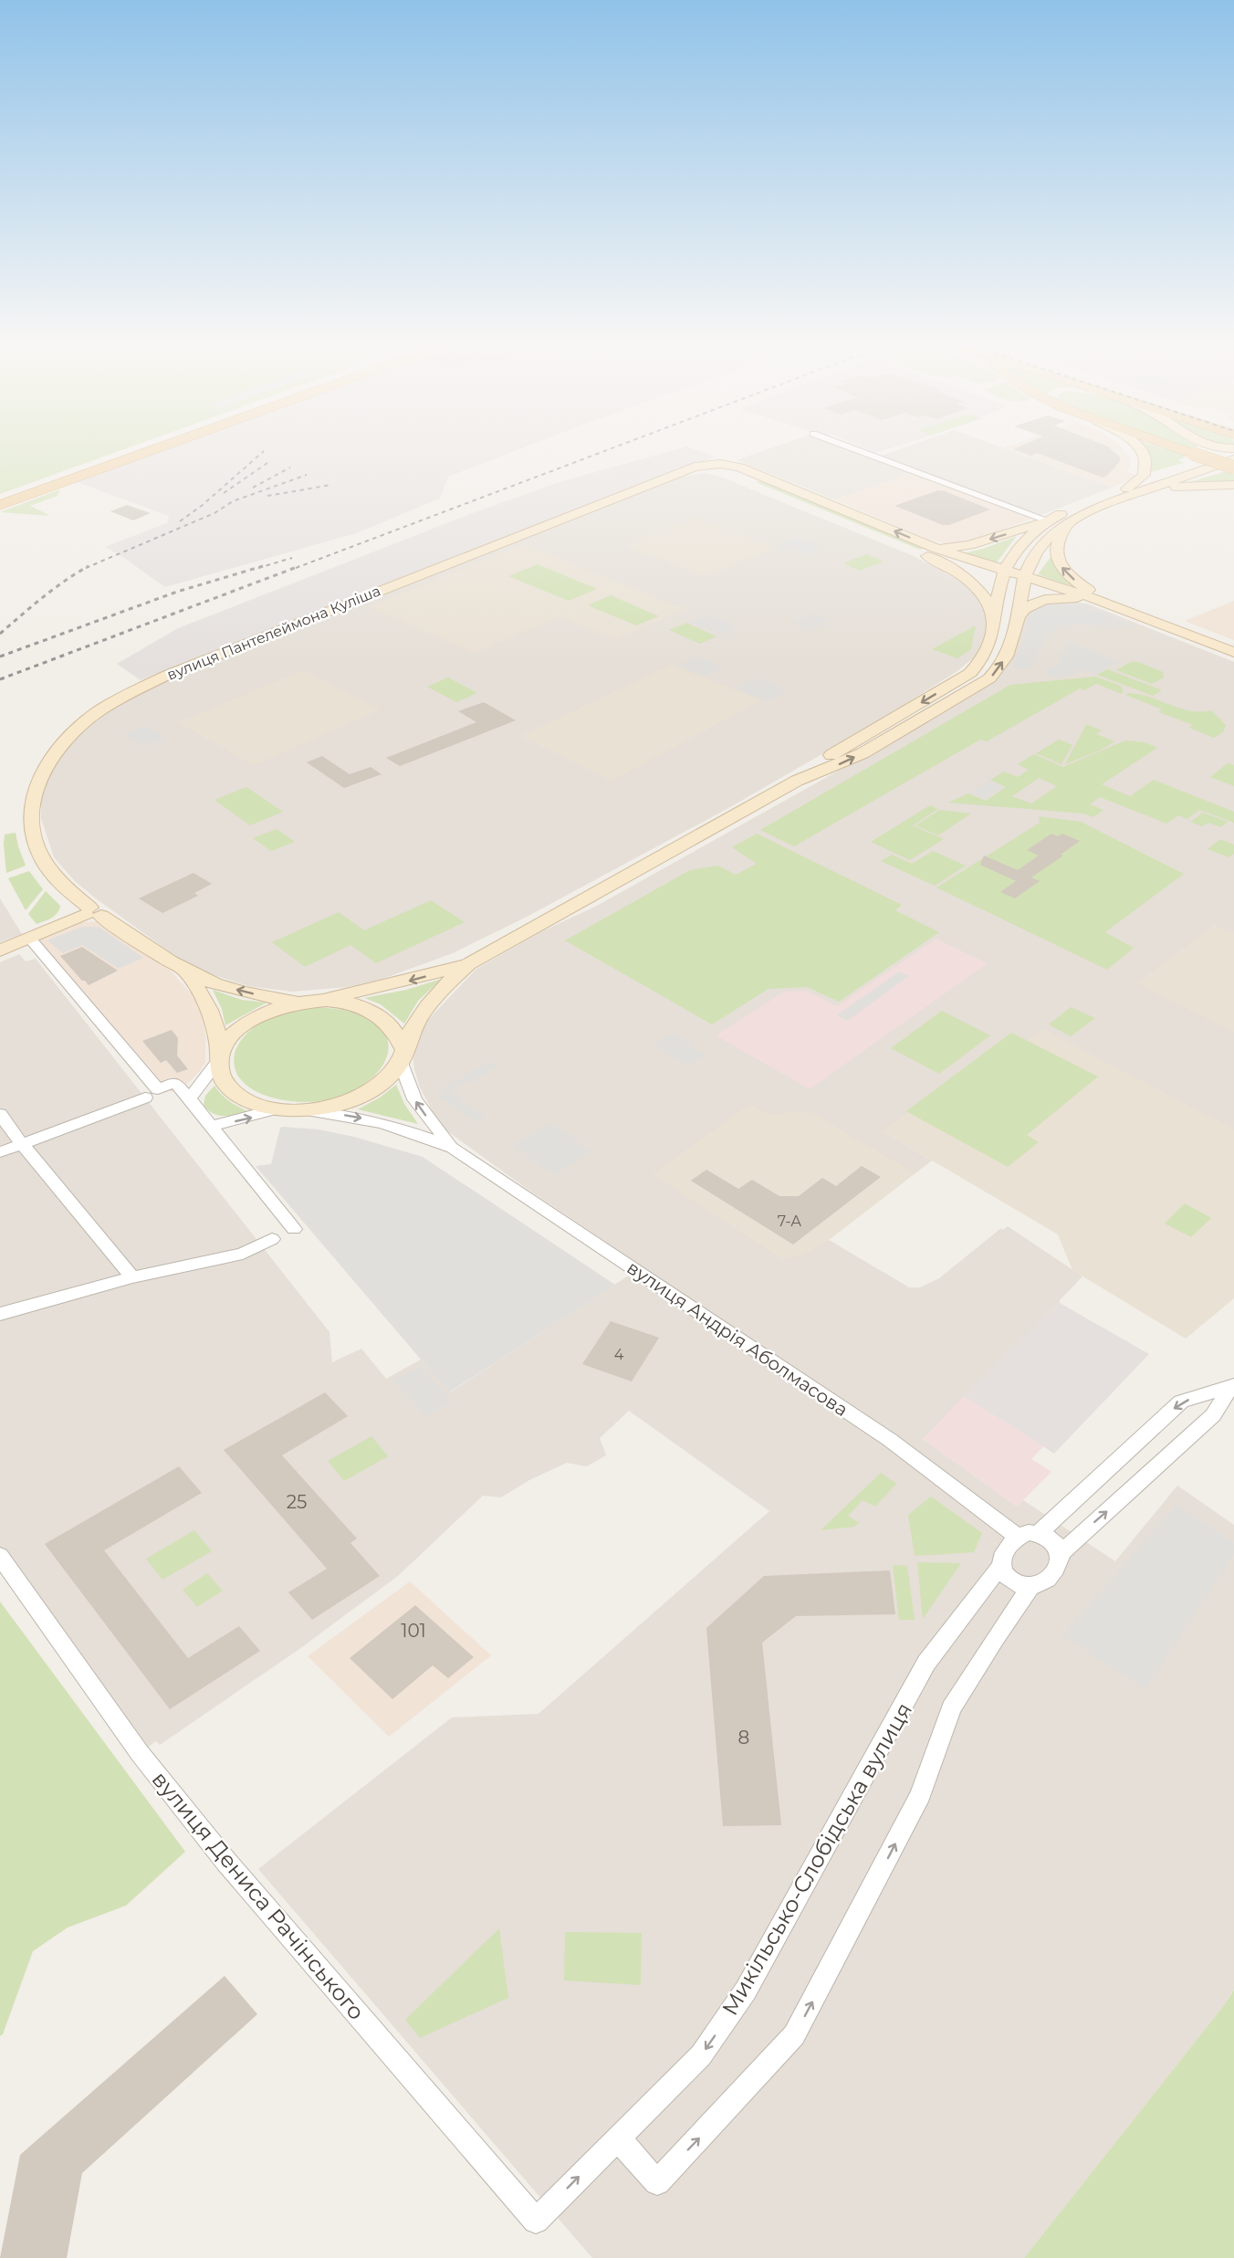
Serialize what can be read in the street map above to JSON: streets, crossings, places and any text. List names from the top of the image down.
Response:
{
  "streets": {
    "main road": ["вулиця Пантелеймона Куліша"],
    "street": ["вулиця Андрія Аболмасова", "Микільсько-Слобідська вулиця", "вулиця Дениса Рачінського"]
  },
  "crossings": [
    ["вулиця Пантелеймона Куліша", "вулиця Андрія Аболмасова"],
    ["вулиця Андрія Аболмасова", "Микільсько-Слобідська вулиця"],
    ["Микільсько-Слобідська вулиця", "вулиця Дениса Рачінського"]
  ],
  "house_numbers": [
    "7-А",
    "4",
    "25",
    "101",
    "8"
  ]
}
